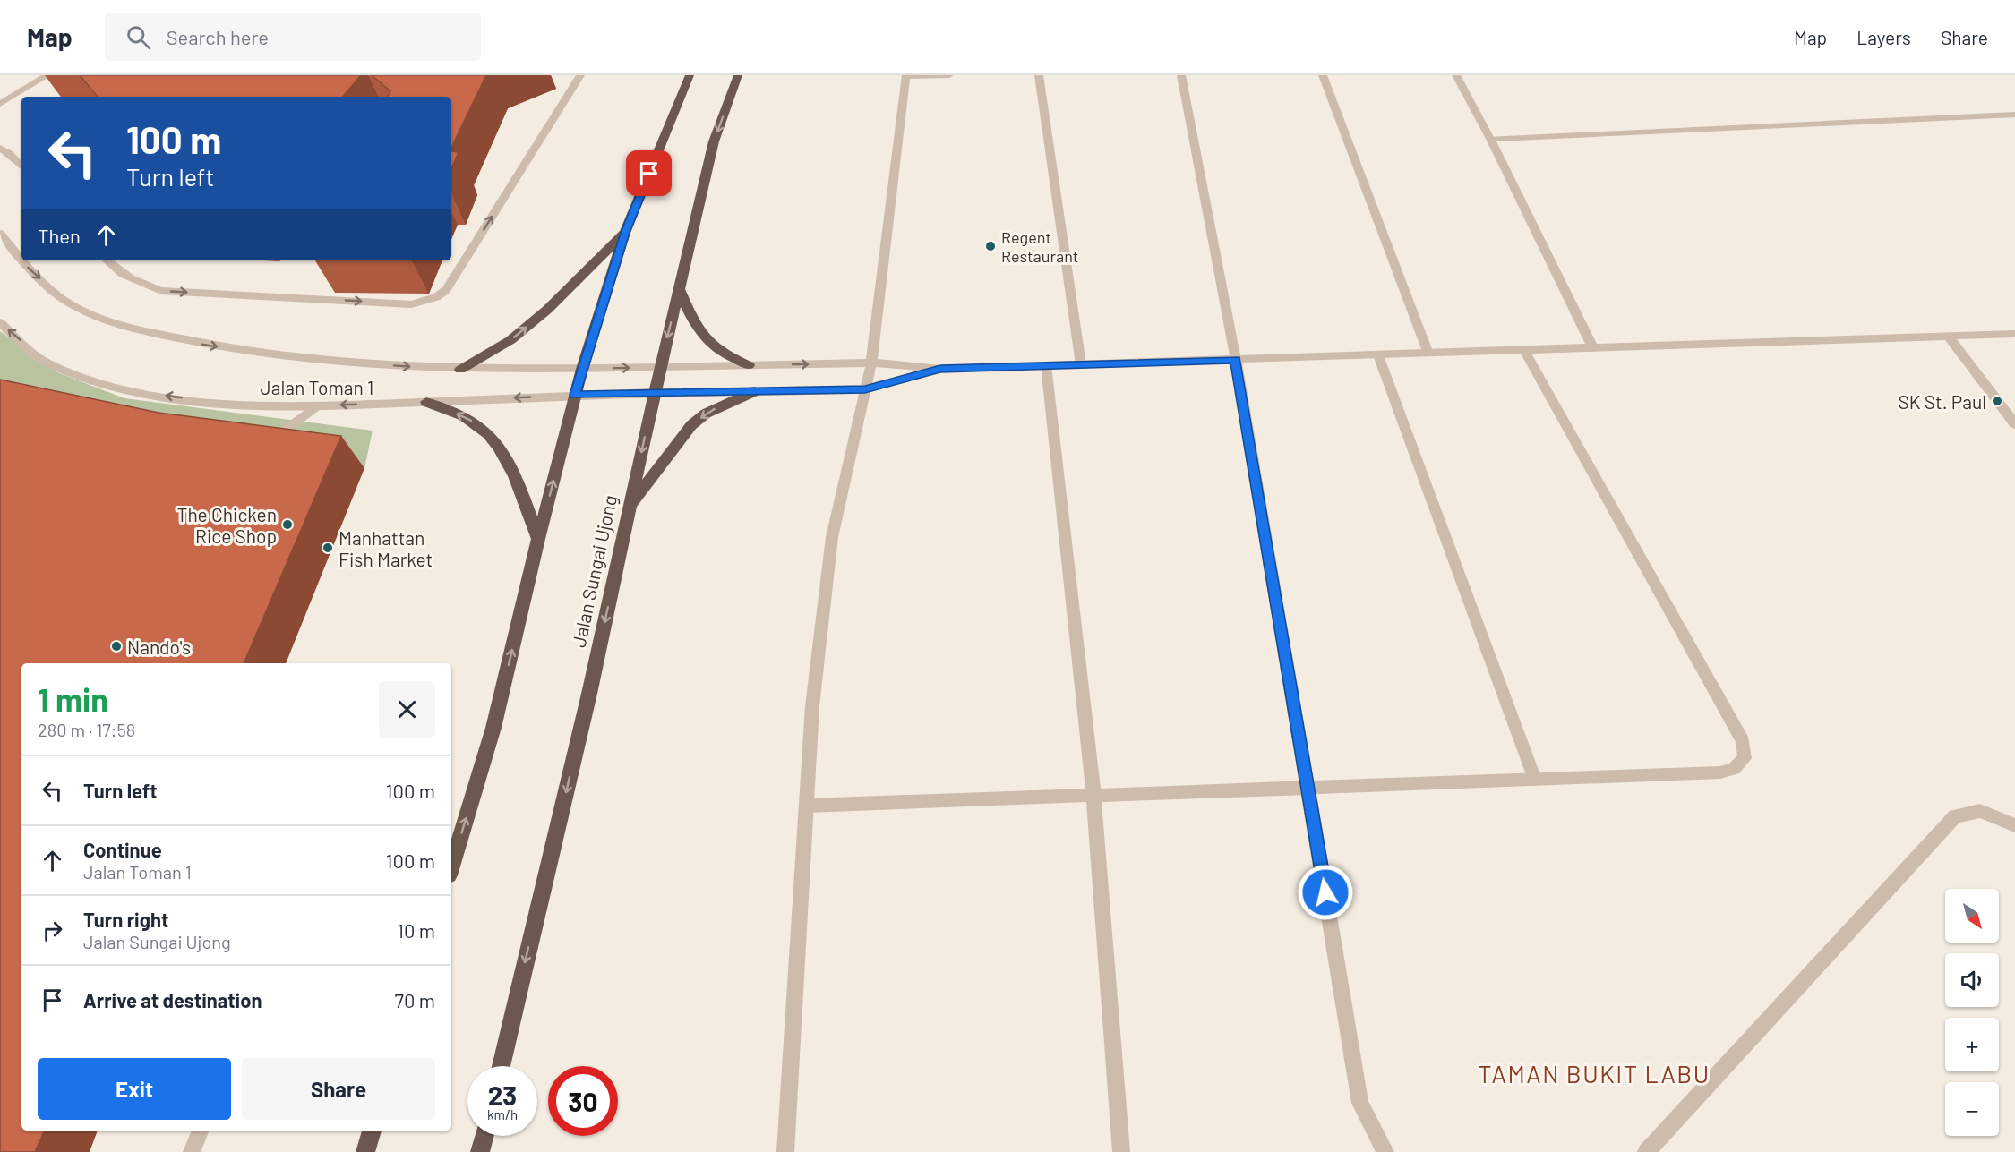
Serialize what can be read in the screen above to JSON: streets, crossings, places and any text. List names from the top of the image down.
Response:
{
  "streets": {
    "highway": ["Jalan Sungai Ujong"],
    "street": ["Jalan Toman 1"]
  },
  "crossings": [
    ["Jalan Toman 1", "Jalan Sungai Ujong"]
  ],
  "districts": ["TAMAN BUKIT LABU"],
  "places": [
    "Regent Restaurant",
    "SK St. Paul",
    "The Chicken Rice Shop",
    "Manhattan Fish Market",
    "Nando's"
  ],
  "north": "bottom right",
  "page": {
    "header": "Map",
    "search": "Search here",
    "nav": ["Map", "Layers", "Share"],
    "turn": ["100 m", "Turn left"],
    "then": "Then",
    "heading": ["1 min", "280 m · 17:58"],
    "list": [
      {
        "name": "Turn left",
        "value": "100 m"
      },
      {
        "name": "Continue",
        "note": "Jalan Toman 1",
        "value": "100 m"
      },
      {
        "name": "Turn right",
        "note": "Jalan Sungai Ujong",
        "value": "10 m"
      },
      {
        "name": "Arrive at destination",
        "value": "70 m"
      }
    ],
    "map_buttons": ["+", "−"],
    "buttons": ["Exit", "Share"],
    "speed": "23 km/h",
    "limit": "30"
  }
}
